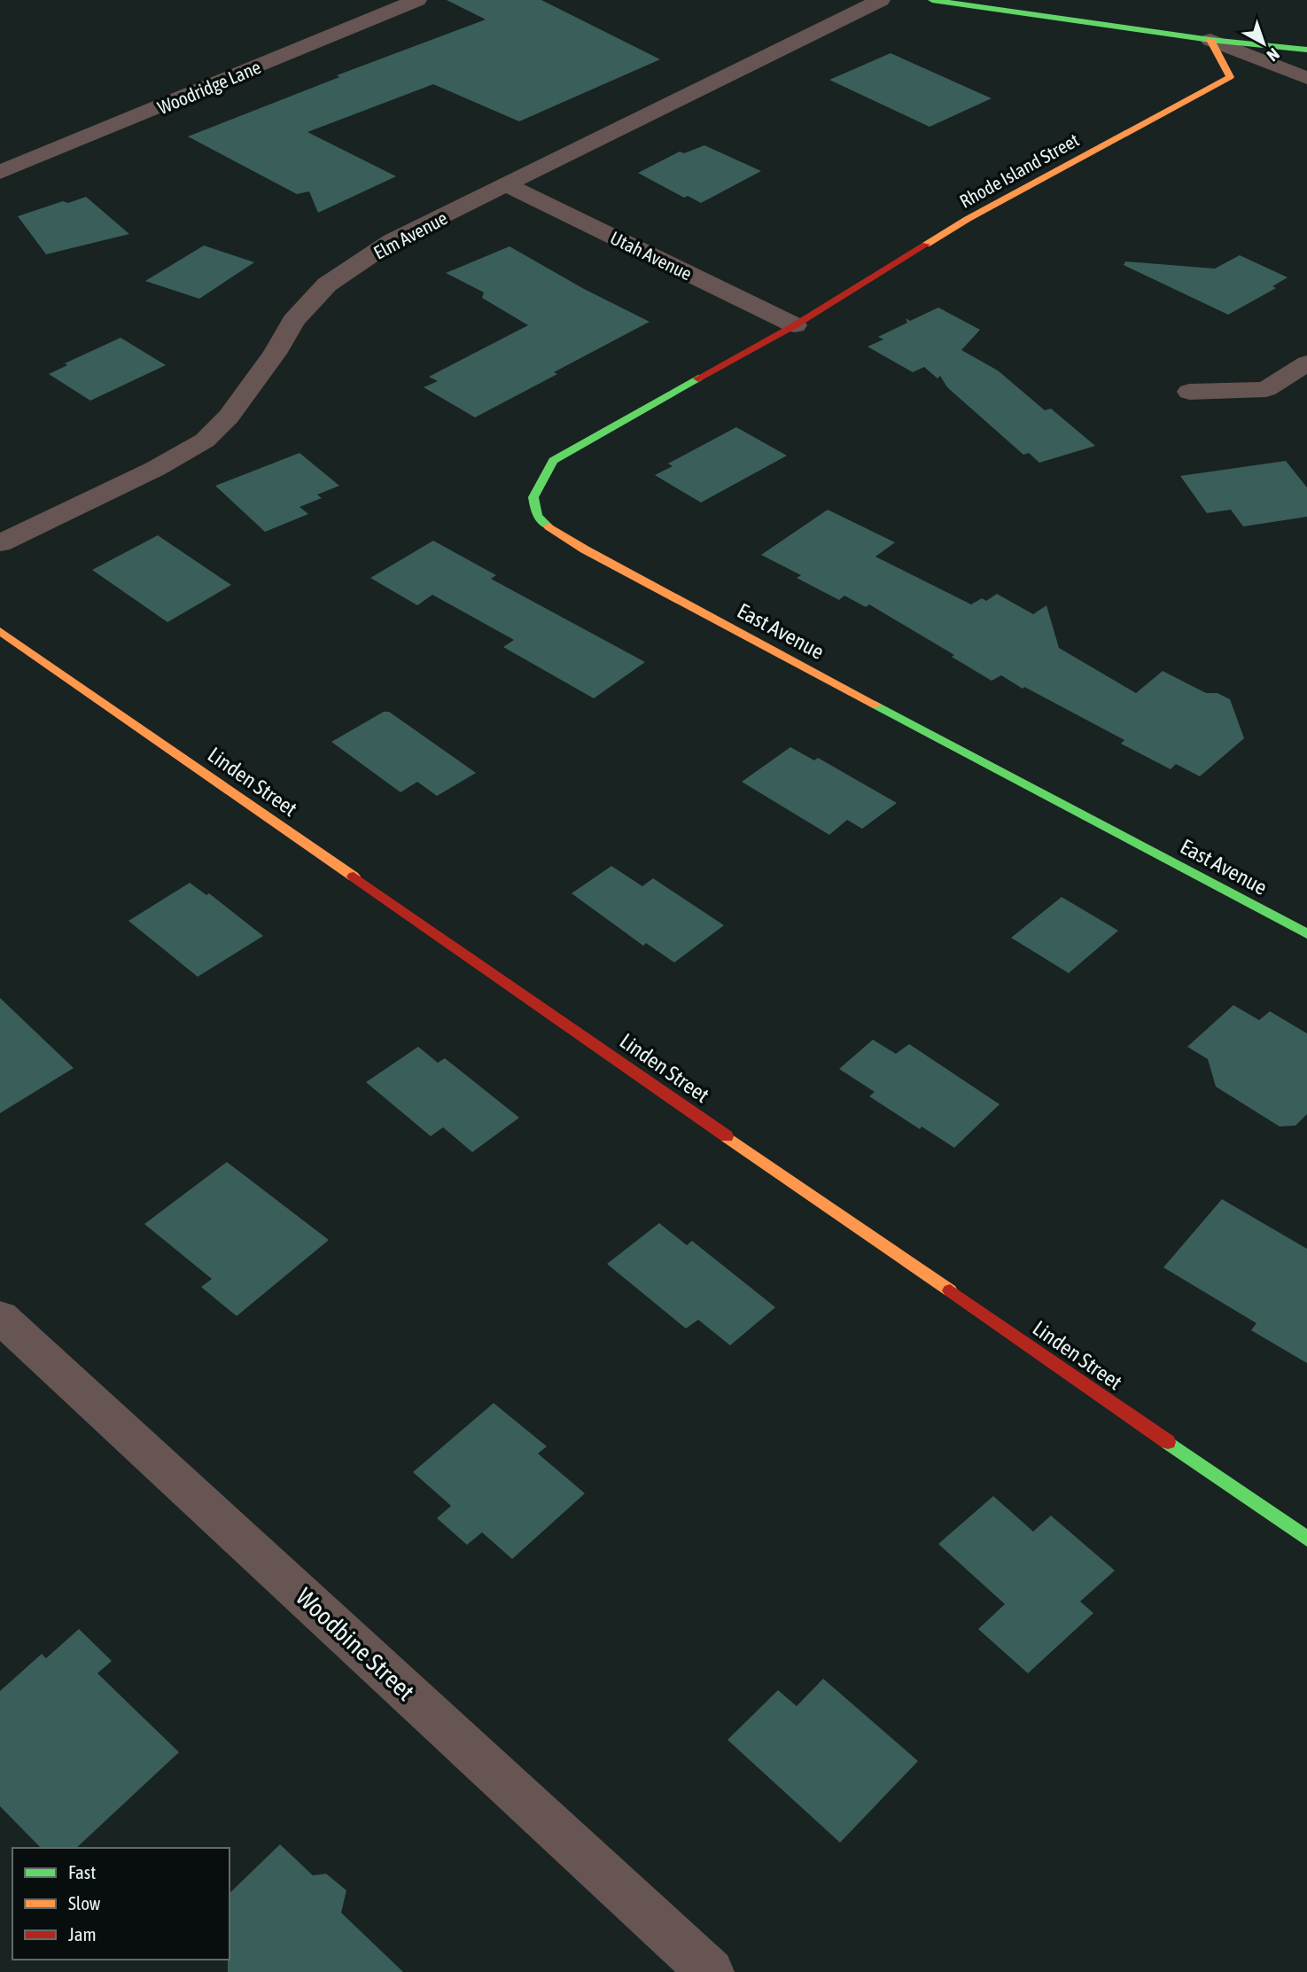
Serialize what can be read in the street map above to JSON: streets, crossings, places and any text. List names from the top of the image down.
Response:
{
  "streets": {
    "street": [
      "Woodridge Lane",
      "Rhode Island Street",
      "Elm Avenue",
      "Utah Avenue",
      "East Avenue",
      "Linden Street",
      "Woodbine Street"
    ]
  },
  "crossings": [
    ["Rhode Island Street", "Utah Avenue"],
    ["Rhode Island Street", "East Avenue"],
    ["Elm Avenue", "Utah Avenue"],
    ["Utah Avenue", "East Avenue"]
  ],
  "legend": ["Fast", "Slow", "Jam"],
  "north": "bottom right"
}
